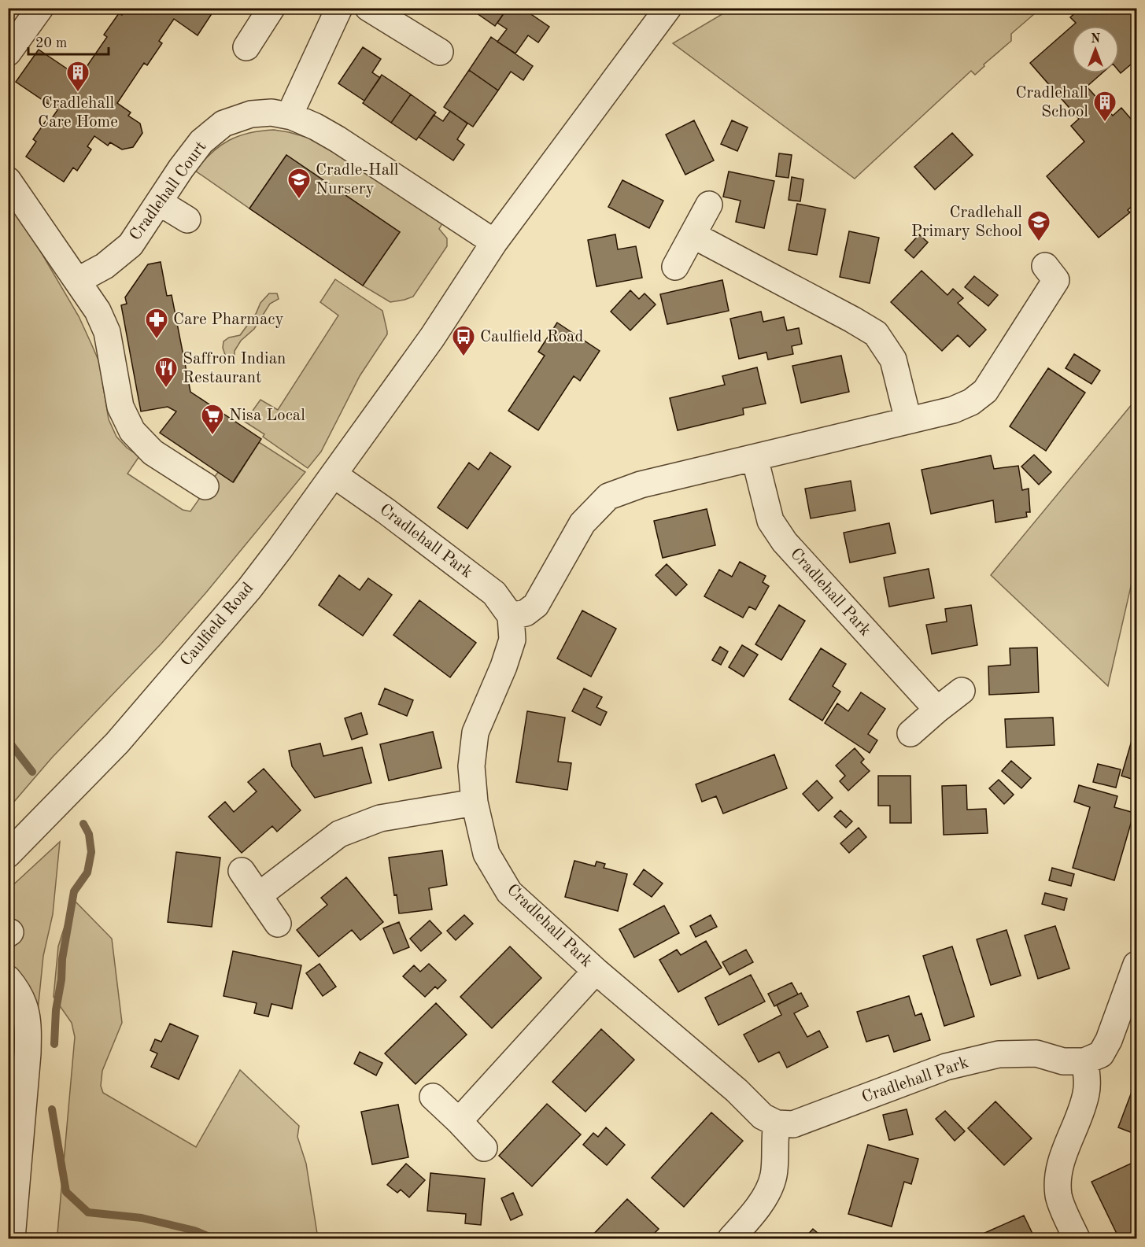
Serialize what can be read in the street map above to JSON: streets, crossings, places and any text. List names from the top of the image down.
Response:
{
  "streets": {
    "street": ["Cradlehall Court", "Cradlehall Park", "Caulfield Road"]
  },
  "crossings": [
    ["Cradlehall Court", "Caulfield Road"],
    ["Cradlehall Park", "Caulfield Road"]
  ],
  "places": {
    "building": ["Cradlehall Care Home", "Cradlehall School"],
    "school or university": ["Cradle-Hall Nursery", "Cradlehall Primary School"],
    "pharmacy": ["Care Pharmacy"],
    "bus stop": ["Caulfield Road"],
    "restaurant": ["Saffron Indian Restaurant"],
    "supermarket": ["Nisa Local"]
  },
  "scale_bar": "20 m",
  "north": "top"
}
